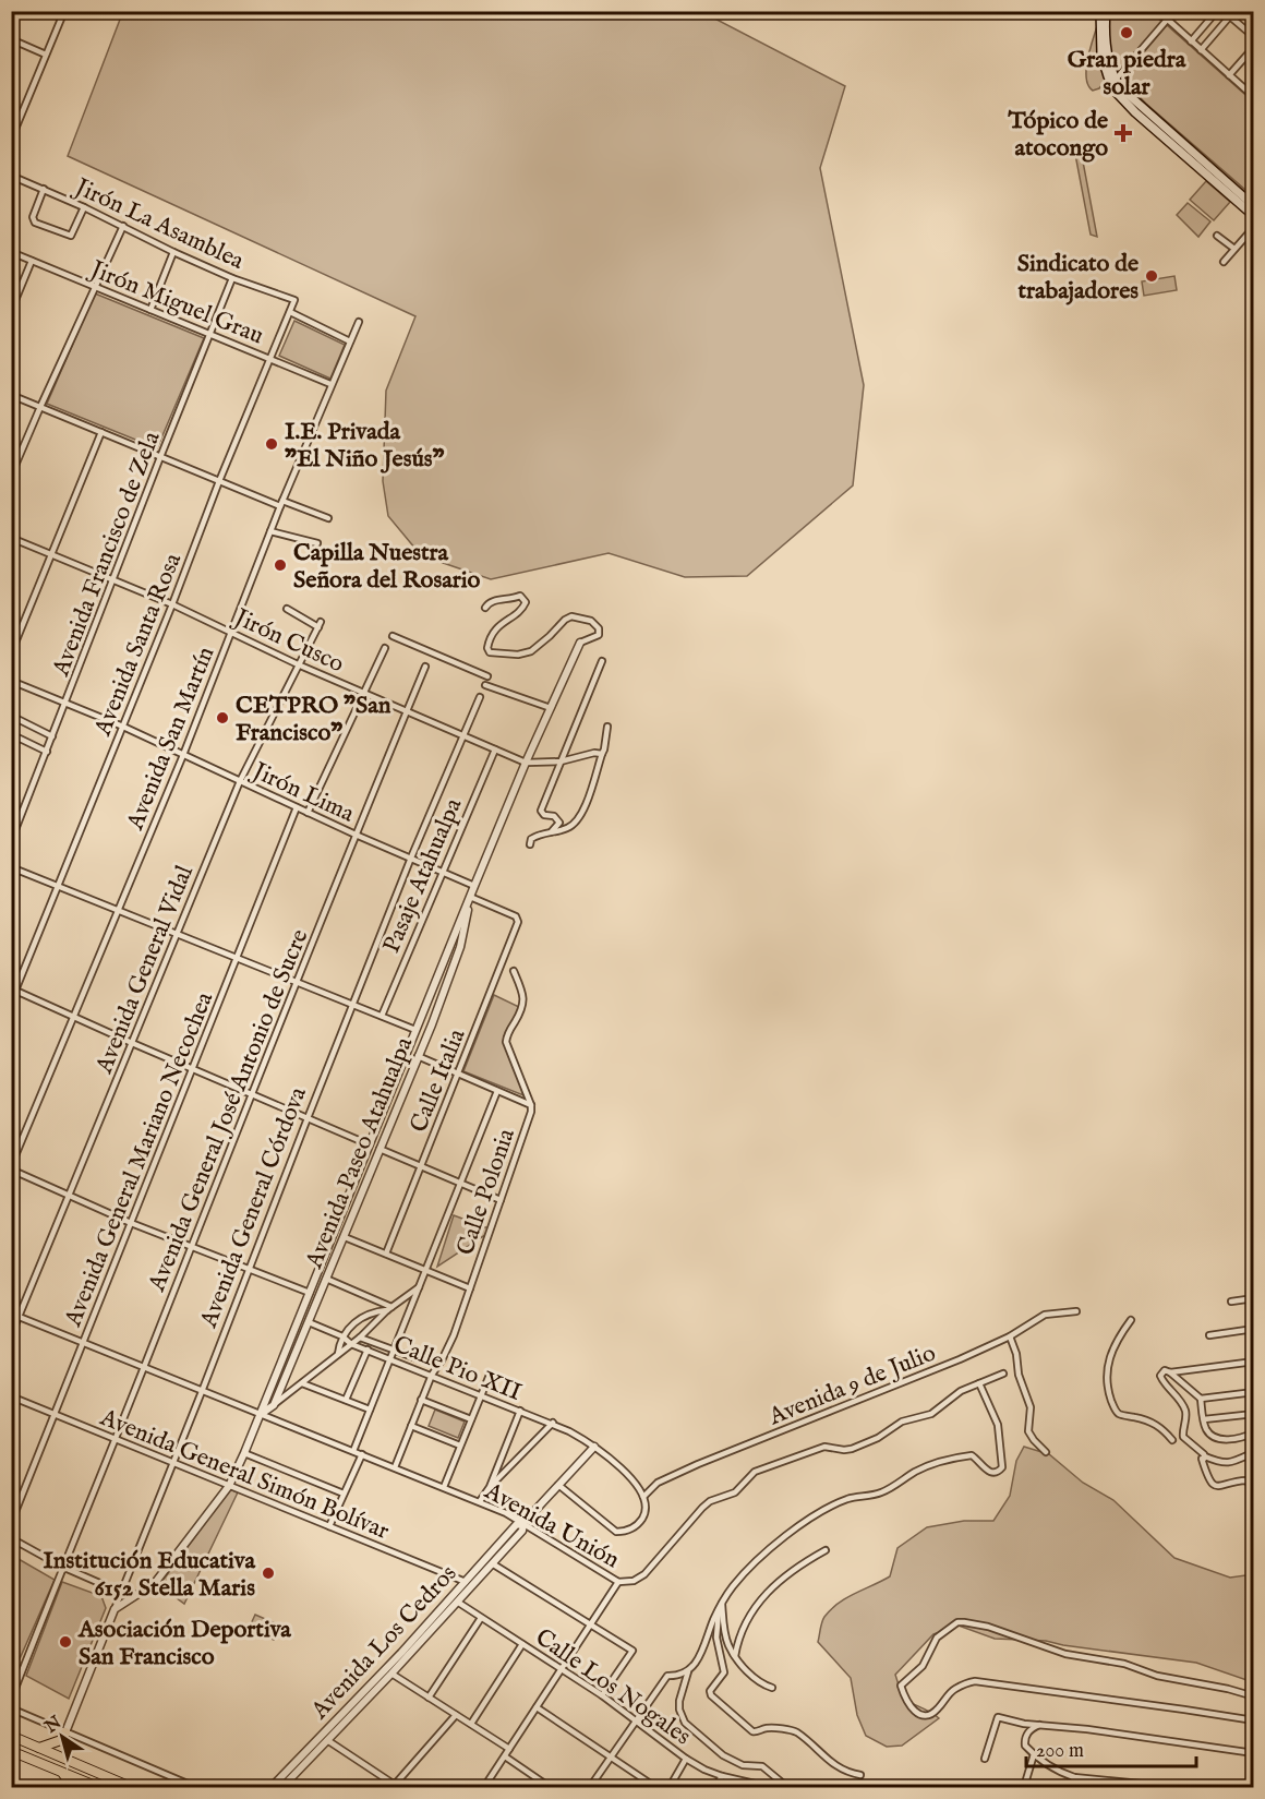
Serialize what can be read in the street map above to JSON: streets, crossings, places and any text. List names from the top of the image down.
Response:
{
  "streets": {
    "street": [
      "Jirón La Asamblea",
      "Jirón Miguel Grau",
      "Avenida Francisco de Zela",
      "Jirón Cusco",
      "Avenida Santa Rosa",
      "Avenida San Martín",
      "Jirón Lima",
      "Pasaje Atahualpa",
      "Avenida General Vidal",
      "Calle Italia",
      "Avenida General José Antonio de Sucre",
      "Avenida Paseo Atahualpa",
      "Avenida General Mariano Necochea",
      "Calle Polonia",
      "Avenida General Córdova",
      "Calle Pio XII",
      "Avenida 9 de Julio",
      "Avenida General Simón Bolívar",
      "Avenida Unión",
      "Avenida Los Cedros",
      "Calle Los Nogales"
    ]
  },
  "crossings": [
    ["Jirón La Asamblea", "Avenida Francisco de Zela"],
    ["Jirón La Asamblea", "Avenida Santa Rosa"],
    ["Jirón Miguel Grau", "Avenida Francisco de Zela"],
    ["Jirón Miguel Grau", "Avenida Santa Rosa"],
    ["Jirón Miguel Grau", "Avenida San Martín"],
    ["Avenida Francisco de Zela", "Jirón Cusco"],
    ["Avenida Francisco de Zela", "Jirón Lima"],
    ["Jirón Cusco", "Avenida Santa Rosa"],
    ["Jirón Cusco", "Avenida San Martín"],
    ["Jirón Cusco", "Pasaje Atahualpa"],
    ["Jirón Cusco", "Avenida General Vidal"],
    ["Jirón Cusco", "Avenida General José Antonio de Sucre"],
    ["Jirón Cusco", "Avenida Paseo Atahualpa"],
    ["Jirón Cusco", "Avenida General Córdova"],
    ["Avenida Santa Rosa", "Jirón Lima"],
    ["Avenida San Martín", "Jirón Lima"],
    ["Jirón Lima", "Pasaje Atahualpa"],
    ["Jirón Lima", "Avenida General Vidal"],
    ["Jirón Lima", "Avenida General José Antonio de Sucre"],
    ["Jirón Lima", "Avenida Paseo Atahualpa"],
    ["Jirón Lima", "Avenida General Mariano Necochea"],
    ["Jirón Lima", "Avenida General Córdova"],
    ["Avenida General Vidal", "Avenida Unión"],
    ["Calle Italia", "Avenida Paseo Atahualpa"],
    ["Avenida General José Antonio de Sucre", "Avenida General Simón Bolívar"],
    ["Avenida General José Antonio de Sucre", "Avenida Unión"],
    ["Avenida Paseo Atahualpa", "Avenida General Córdova"],
    ["Avenida Paseo Atahualpa", "Calle Pio XII"],
    ["Avenida Paseo Atahualpa", "Avenida General Simón Bolívar"],
    ["Avenida Paseo Atahualpa", "Avenida Unión"],
    ["Avenida General Mariano Necochea", "Avenida General Simón Bolívar"],
    ["Avenida General Mariano Necochea", "Avenida Unión"],
    ["Calle Polonia", "Calle Pio XII"],
    ["Calle Polonia", "Avenida Unión"],
    ["Avenida General Córdova", "Avenida General Simón Bolívar"],
    ["Avenida General Córdova", "Avenida Unión"],
    ["Calle Pio XII", "Avenida 9 de Julio"],
    ["Calle Pio XII", "Avenida Los Cedros"],
    ["Avenida General Simón Bolívar", "Avenida Los Cedros"],
    ["Avenida Unión", "Avenida Los Cedros"],
    ["Avenida Los Cedros", "Calle Los Nogales"]
  ],
  "places": {
    "other": [
      "Gran piedra solar",
      "Sindicato de trabajadores",
      "I.E. Privada \"El Niño Jesús\"",
      "Capilla Nuestra Señora del Rosario",
      "CETPRO \"San Francisco\"",
      "Institución Educativa 6152 Stella Maris",
      "Asociación Deportiva San Francisco"
    ],
    "health": ["Tópico de atocongo"]
  },
  "scale_bar": "200 m",
  "north": "top left"
}
